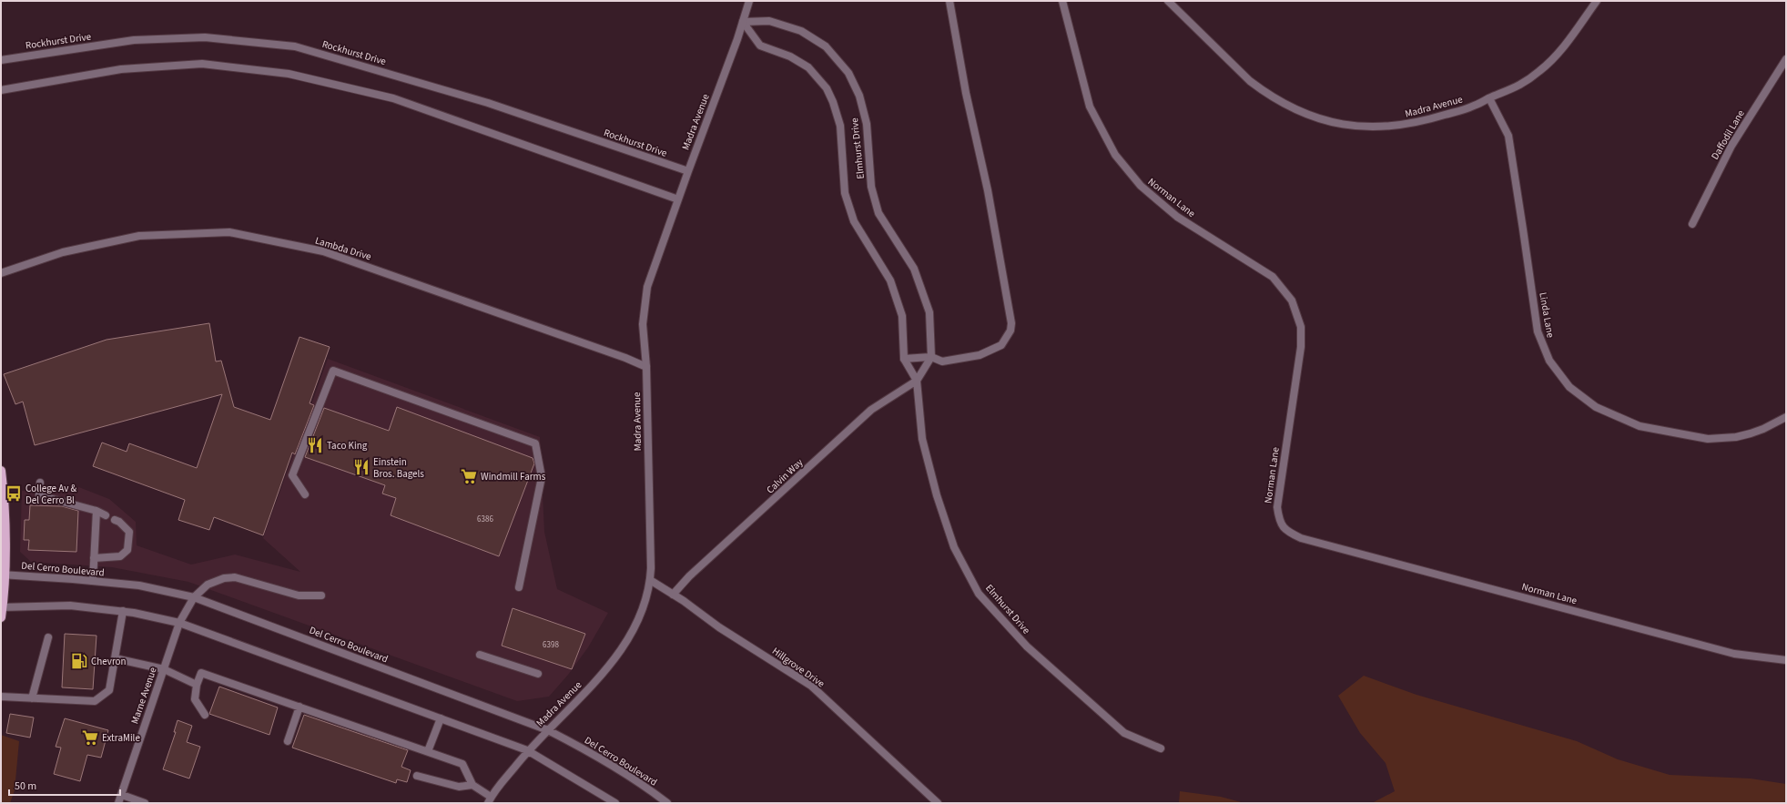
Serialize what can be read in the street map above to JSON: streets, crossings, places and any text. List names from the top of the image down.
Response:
{
  "streets": {
    "street": [
      "Rockhurst Drive",
      "Madra Avenue",
      "Daffodil Lane",
      "Elmhurst Drive",
      "Norman Lane",
      "Lambda Drive",
      "Linda Lane",
      "Calvin Way",
      "Del Cerro Boulevard",
      "Hillgrove Drive",
      "Marne Avenue"
    ]
  },
  "crossings": [
    ["Rockhurst Drive", "Madra Avenue"],
    ["Madra Avenue", "Elmhurst Drive"],
    ["Madra Avenue", "Lambda Drive"],
    ["Madra Avenue", "Linda Lane"],
    ["Madra Avenue", "Del Cerro Boulevard"],
    ["Madra Avenue", "Hillgrove Drive"],
    ["Elmhurst Drive", "Calvin Way"],
    ["Calvin Way", "Hillgrove Drive"],
    ["Del Cerro Boulevard", "Marne Avenue"]
  ],
  "places": {
    "restaurant": ["Taco King", "Einstein Bros. Bagels"],
    "supermarket": ["Windmill Farms", "ExtraMile"],
    "bus stop": ["College Av & Del Cerro Bl"],
    "fuel station": ["Chevron"]
  },
  "house_numbers": ["6386", "6398"],
  "scale_bar": "50 m"
}
